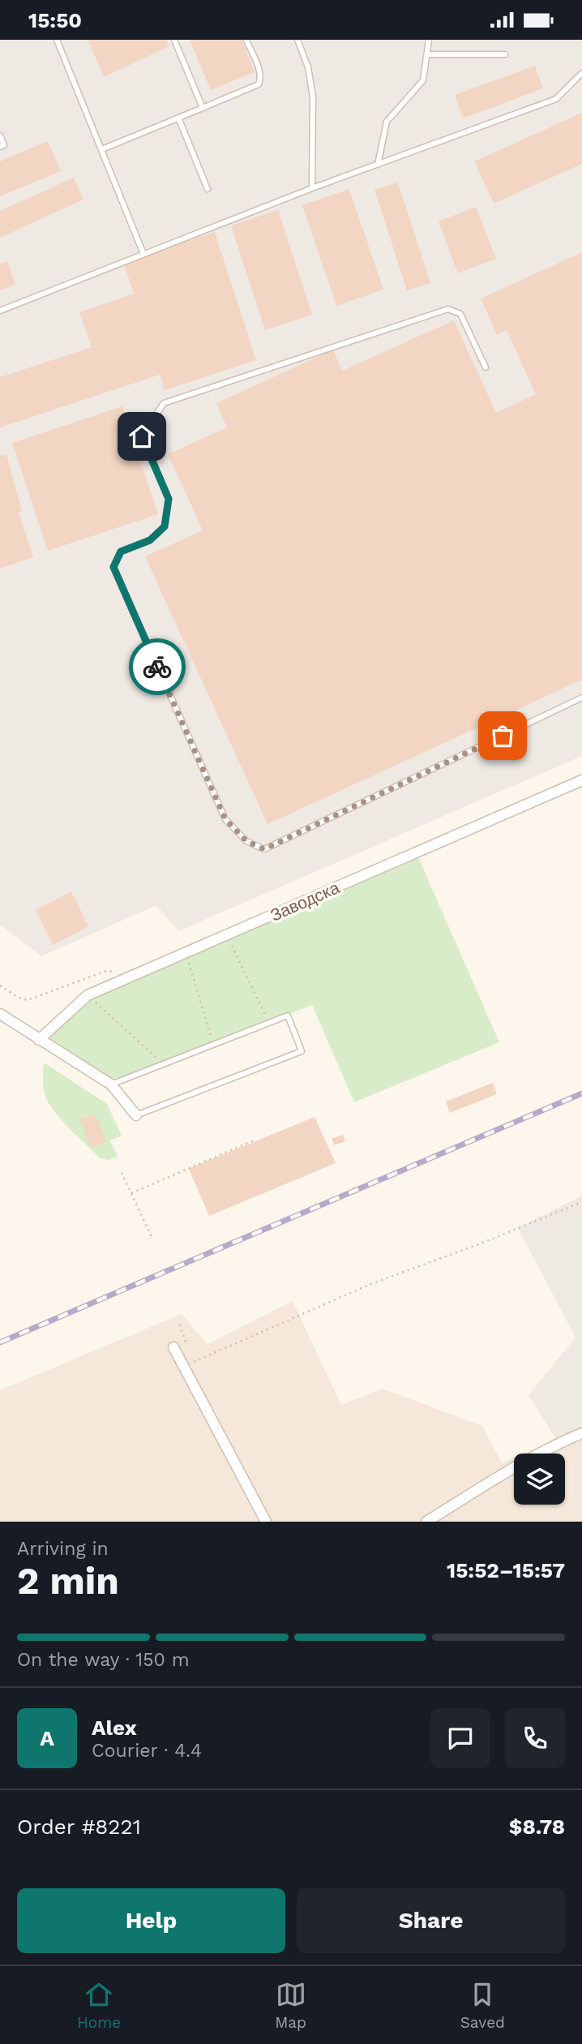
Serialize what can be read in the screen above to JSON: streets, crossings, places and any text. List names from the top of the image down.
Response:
{
  "streets": {
    "street": ["Заводска"]
  },
  "page": {
    "status": "15:50",
    "heading": ["2 min", "Arriving in", "15:52–15:57"],
    "panel": [
      "Alex",
      "Courier · 4.4",
      "Order #8221",
      "$8.78"
    ],
    "bar": "On the way · 150 m",
    "round": "A",
    "buttons": ["Help", "Share"],
    "tabs": ["Home", "Map", "Saved"]
  }
}
